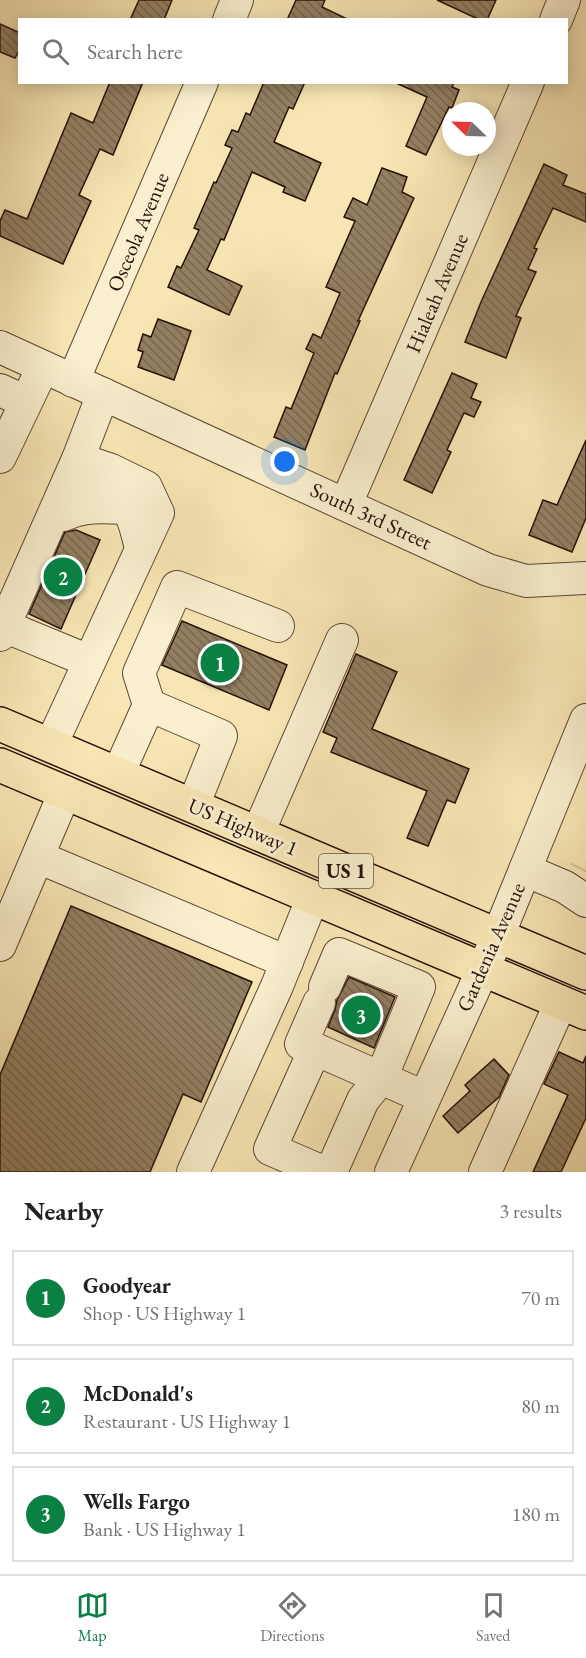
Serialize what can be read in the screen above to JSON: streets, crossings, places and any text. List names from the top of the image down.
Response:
{
  "streets": {
    "main road": ["US Highway 1", "US 1"],
    "street": [
      "Osceola Avenue",
      "Hialeah Avenue",
      "South 3rd Street",
      "Gardenia Avenue"
    ]
  },
  "crossings": [
    ["Osceola Avenue", "South 3rd Street"],
    ["Hialeah Avenue", "South 3rd Street"],
    ["US Highway 1", "Gardenia Avenue"]
  ],
  "north": "top left",
  "page": {
    "search": "Search here",
    "pins": ["2", "1", "3"],
    "heading": ["Nearby", "3 results"],
    "list": [
      {
        "mark": "1",
        "name": "Goodyear",
        "note": "Shop · US Highway 1",
        "value": "70 m"
      },
      {
        "mark": "2",
        "name": "McDonald's",
        "note": "Restaurant · US Highway 1",
        "value": "80 m"
      },
      {
        "mark": "3",
        "name": "Wells Fargo",
        "note": "Bank · US Highway 1",
        "value": "180 m"
      }
    ],
    "nav": ["Map", "Directions", "Saved"]
  }
}
